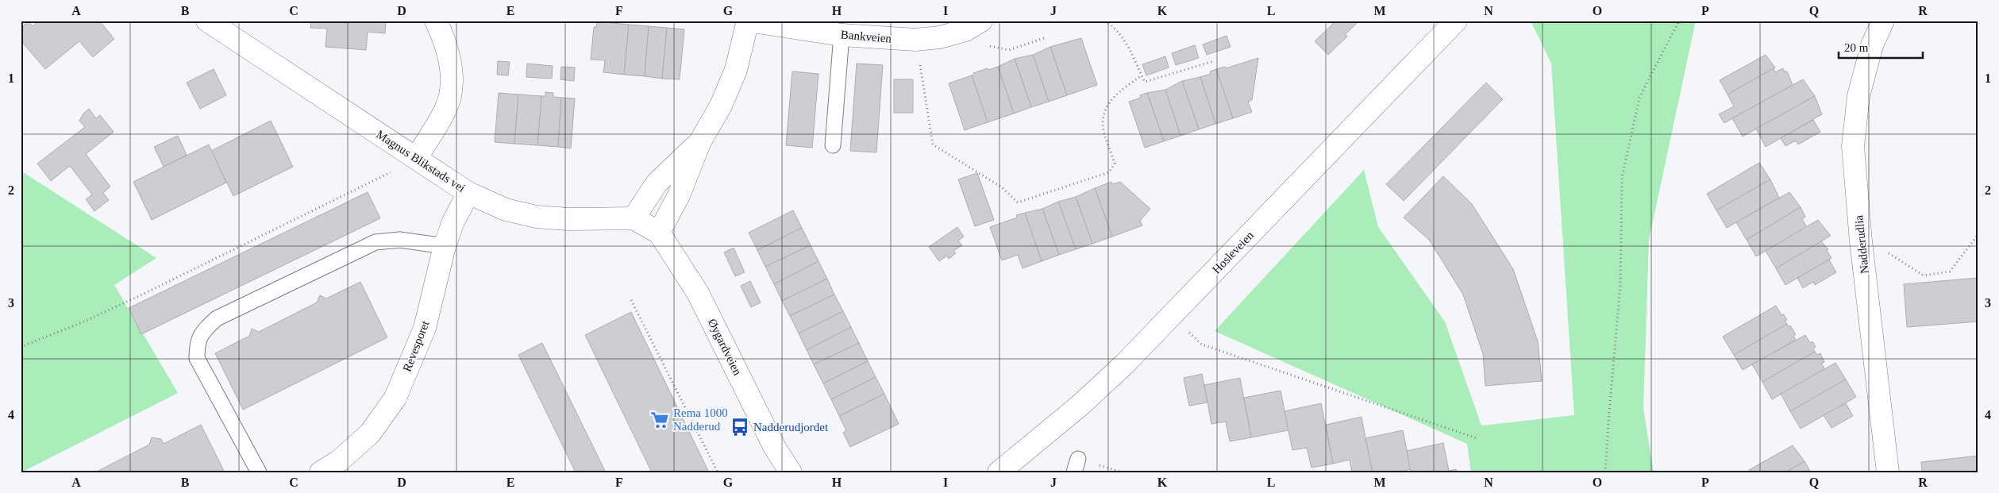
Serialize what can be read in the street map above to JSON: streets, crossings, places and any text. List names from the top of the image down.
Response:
{
  "streets": {
    "street": [
      "Bankveien",
      "Magnus Blikstads vei",
      "Nadderudlia",
      "Hosleveien",
      "Revesporet",
      "Øygardveien"
    ]
  },
  "crossings": [
    ["Magnus Blikstads vei", "Revesporet"]
  ],
  "places": {
    "supermarket": ["Rema 1000 Nadderud"],
    "bus stop": ["Nadderudjordet"]
  },
  "scale_bar": "20 m",
  "grid": {
    "columns": [
      "A",
      "B",
      "C",
      "D",
      "E",
      "F",
      "G",
      "H",
      "I",
      "J",
      "K",
      "L",
      "M",
      "N",
      "O",
      "P",
      "Q",
      "R"
    ],
    "rows": [
      "1",
      "2",
      "3",
      "4"
    ]
  }
}
